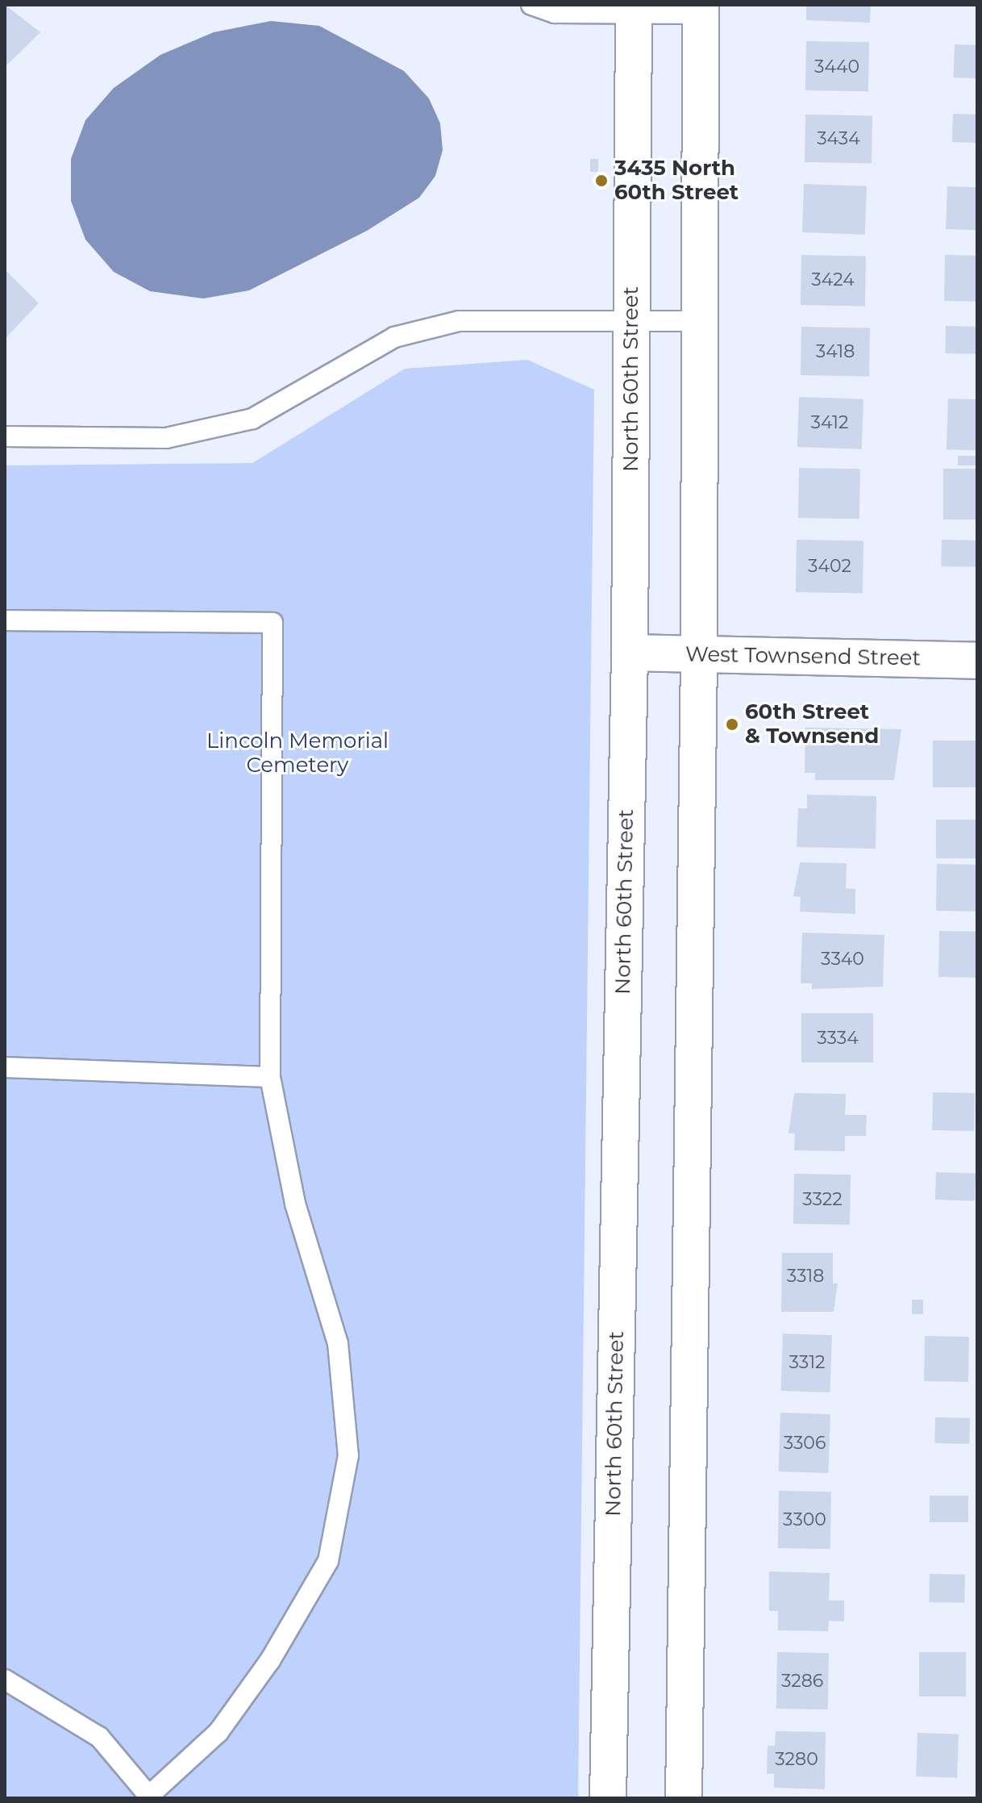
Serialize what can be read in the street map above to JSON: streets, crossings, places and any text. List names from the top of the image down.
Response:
{
  "streets": {
    "main road": ["North 60th Street", "West Townsend Street"]
  },
  "crossings": [
    ["North 60th Street", "West Townsend Street"]
  ],
  "parks": ["Lincoln Memorial Cemetery"],
  "places": ["3435 North 60th Street", "60th Street & Townsend"],
  "house_numbers": [
    "3440",
    "3434",
    "3424",
    "3418",
    "3412",
    "3402",
    "3340",
    "3334",
    "3322",
    "3318",
    "3312",
    "3306",
    "3300",
    "3286",
    "3280"
  ]
}
